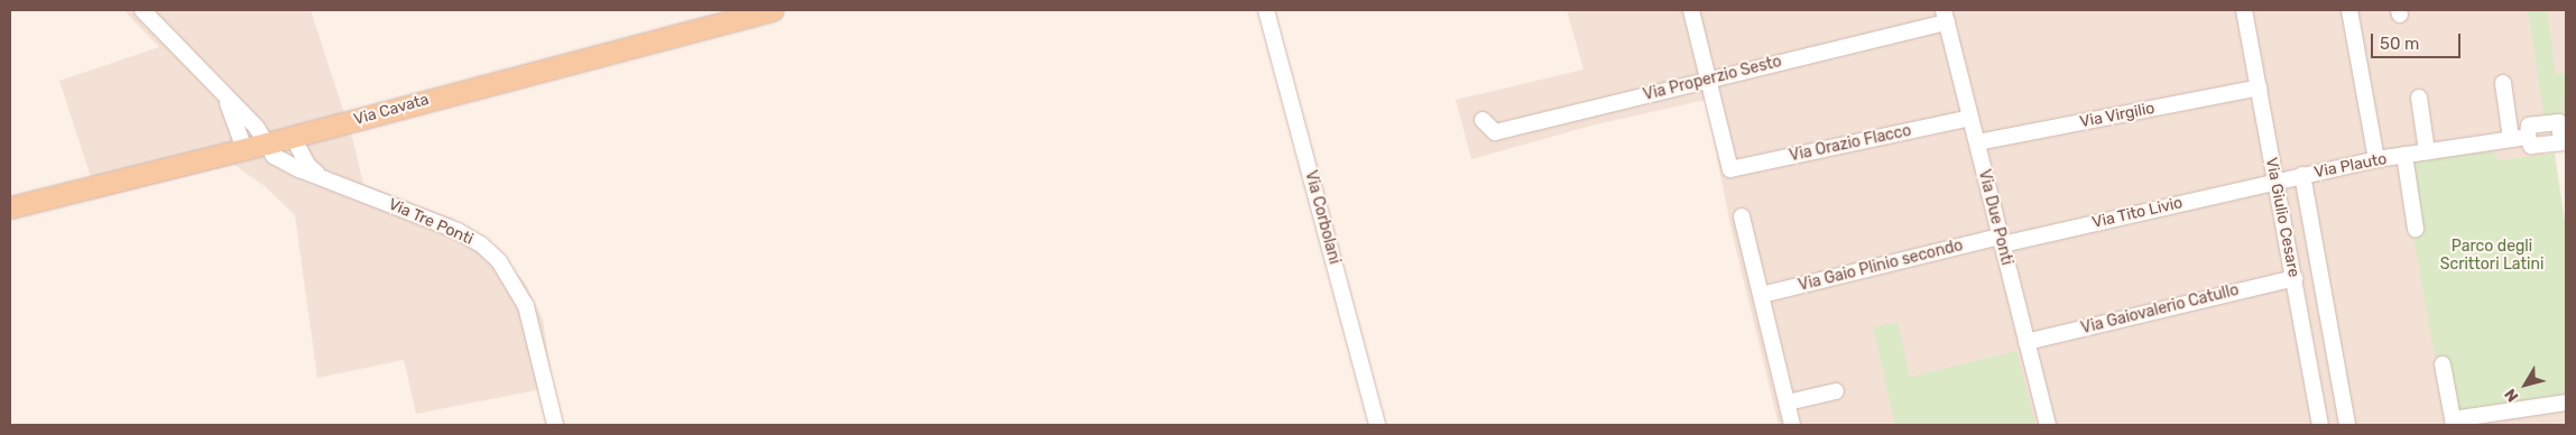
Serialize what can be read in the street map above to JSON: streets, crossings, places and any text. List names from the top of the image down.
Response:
{
  "streets": {
    "main road": ["Via Cavata"],
    "street": [
      "Via Properzio Sesto",
      "Via Virgilio",
      "Via Orazio Flacco",
      "Via Plauto",
      "Via Tito Livio",
      "Via Corbolani",
      "Via Due Ponti",
      "Via Giulio Cesare",
      "Via Tre Ponti",
      "Via Gaio Plinio secondo",
      "Via Gaiovalerio Catullo"
    ]
  },
  "crossings": [
    ["Via Properzio Sesto", "Via Orazio Flacco"],
    ["Via Properzio Sesto", "Via Due Ponti"],
    ["Via Cavata", "Via Tre Ponti"],
    ["Via Virgilio", "Via Due Ponti"],
    ["Via Virgilio", "Via Giulio Cesare"],
    ["Via Orazio Flacco", "Via Due Ponti"],
    ["Via Plauto", "Via Tito Livio"],
    ["Via Plauto", "Via Giulio Cesare"],
    ["Via Tito Livio", "Via Due Ponti"],
    ["Via Tito Livio", "Via Giulio Cesare"],
    ["Via Tito Livio", "Via Gaio Plinio secondo"],
    ["Via Due Ponti", "Via Gaio Plinio secondo"],
    ["Via Due Ponti", "Via Gaiovalerio Catullo"],
    ["Via Giulio Cesare", "Via Gaiovalerio Catullo"]
  ],
  "parks": ["Parco degli Scrittori Latini"],
  "scale_bar": "50 m",
  "north": "bottom left"
}
